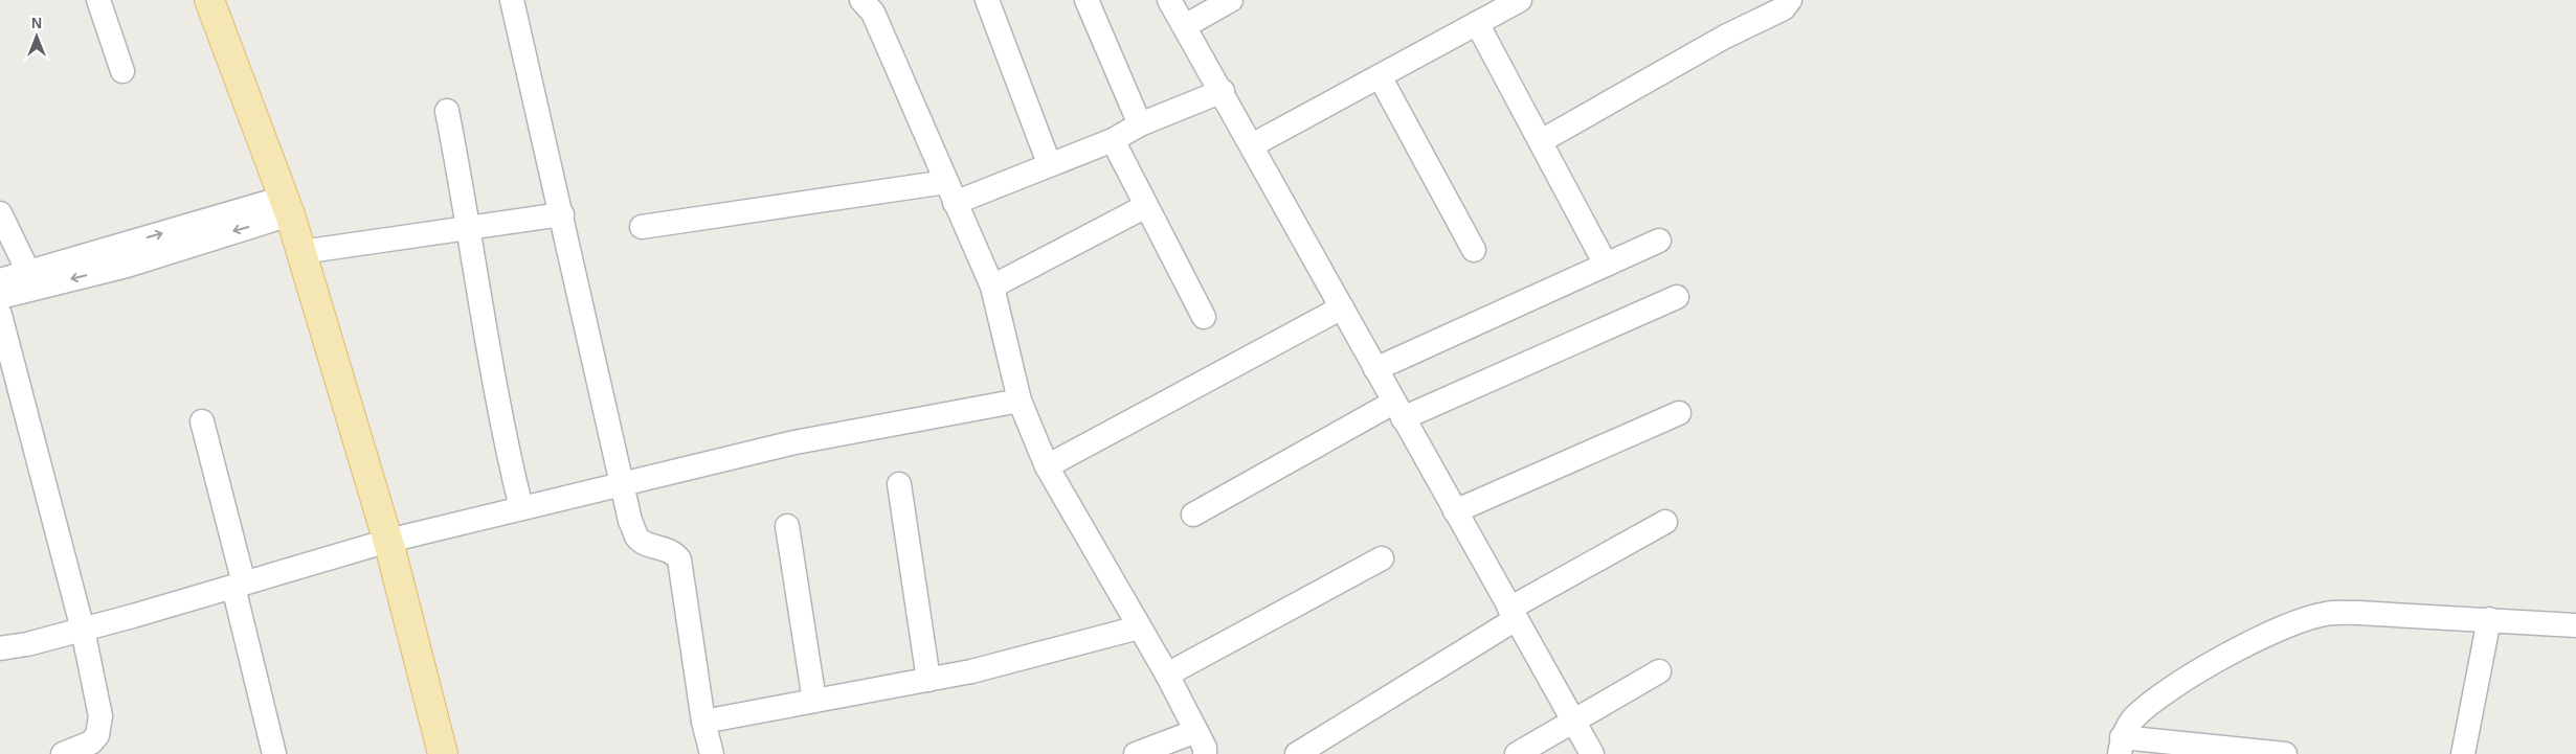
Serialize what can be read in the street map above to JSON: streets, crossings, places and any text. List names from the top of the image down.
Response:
{
  "north": "top"
}
